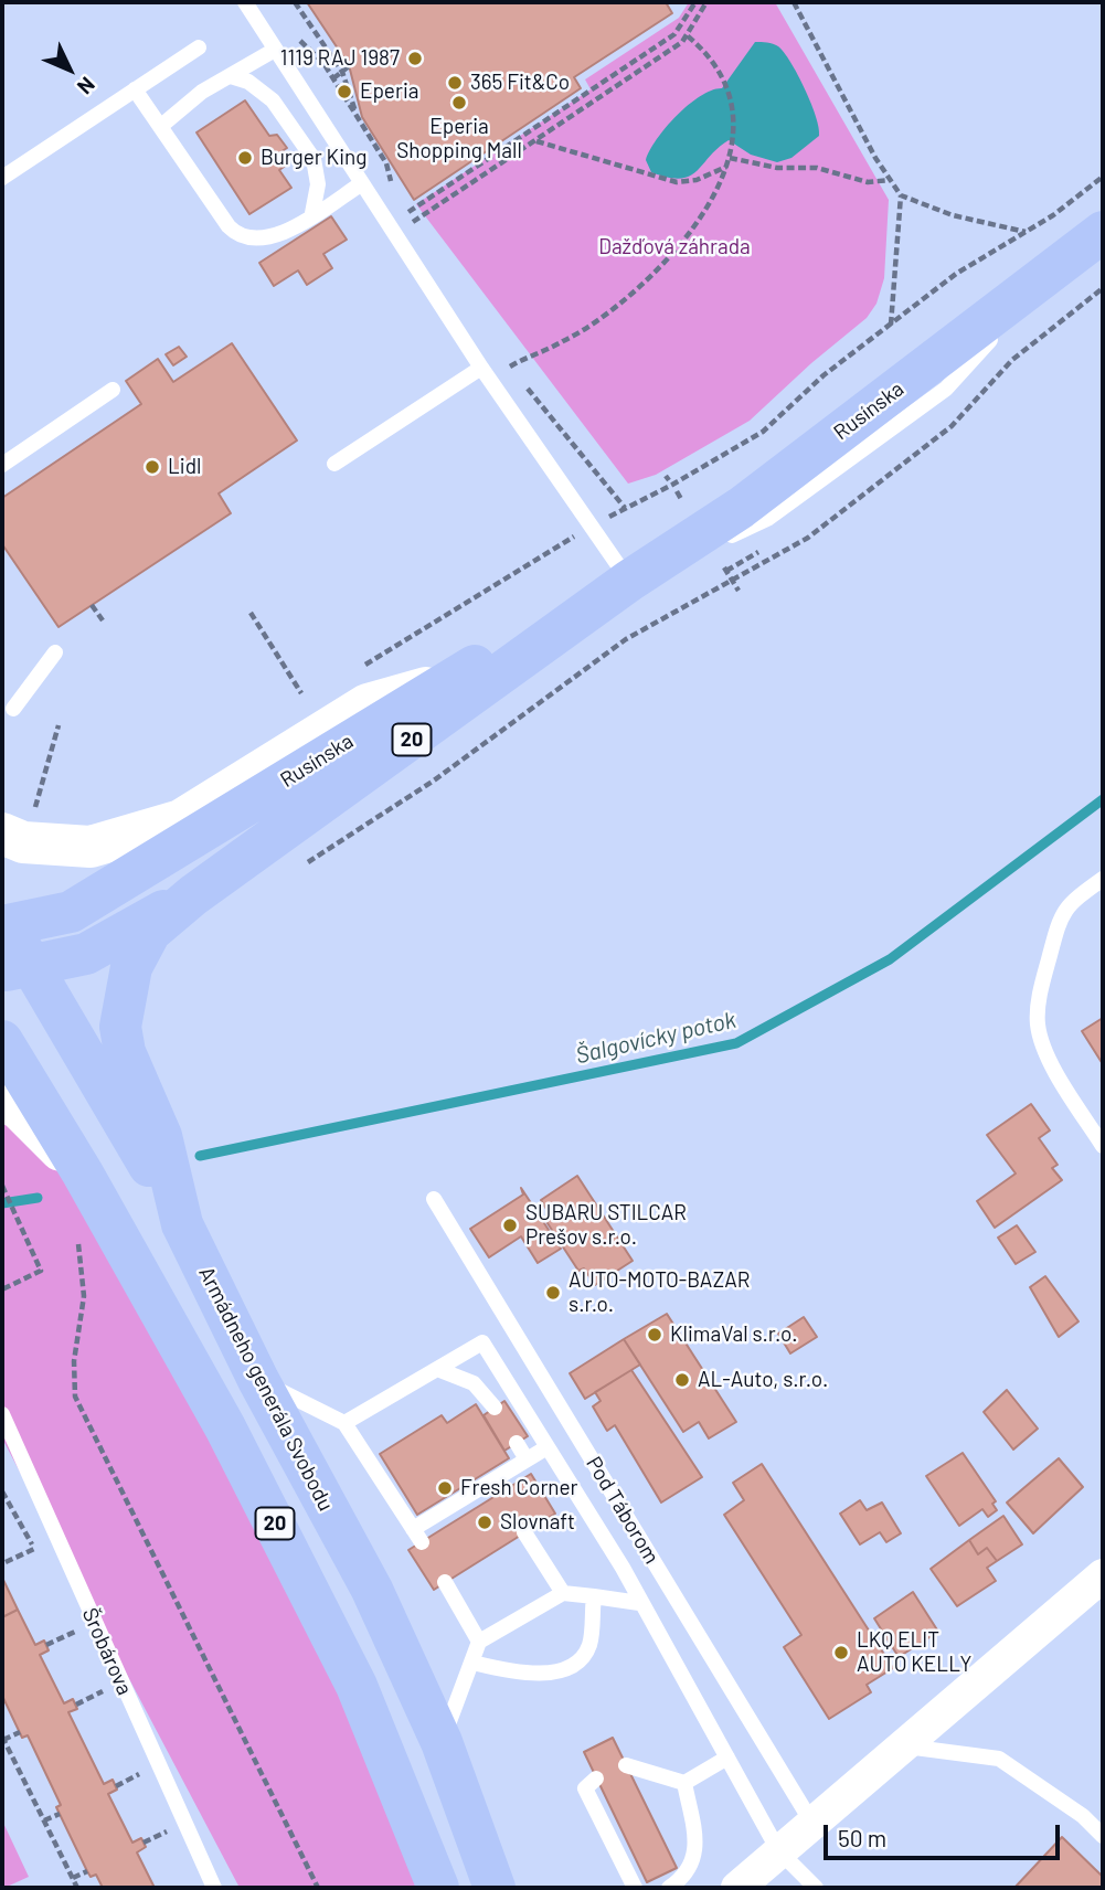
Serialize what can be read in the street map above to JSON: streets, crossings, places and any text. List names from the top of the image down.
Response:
{
  "streets": {
    "main road": ["Rusínska", "20", "Armádneho generála Svobodu"],
    "lane": ["Pod Táborom", "Šrobárova"]
  },
  "crossings": [
    ["Rusínska", "Armádneho generála Svobodu"]
  ],
  "water": ["Šalgovícky potok"],
  "parks": ["Dažďová záhrada"],
  "places": [
    "1119 RAJ 1987",
    "365 Fit&Co",
    "Eperia",
    "Eperia Shopping Mall",
    "Burger King",
    "Lidl",
    "SUBARU STILCAR Prešov s.r.o.",
    "AUTO-MOTO-BAZAR s.r.o.",
    "KlimaVal s.r.o.",
    "AL-Auto, s.r.o.",
    "Fresh Corner",
    "Slovnaft",
    "LKQ ELIT AUTO KELLY"
  ],
  "scale_bar": "50 m",
  "north": "bottom right"
}
